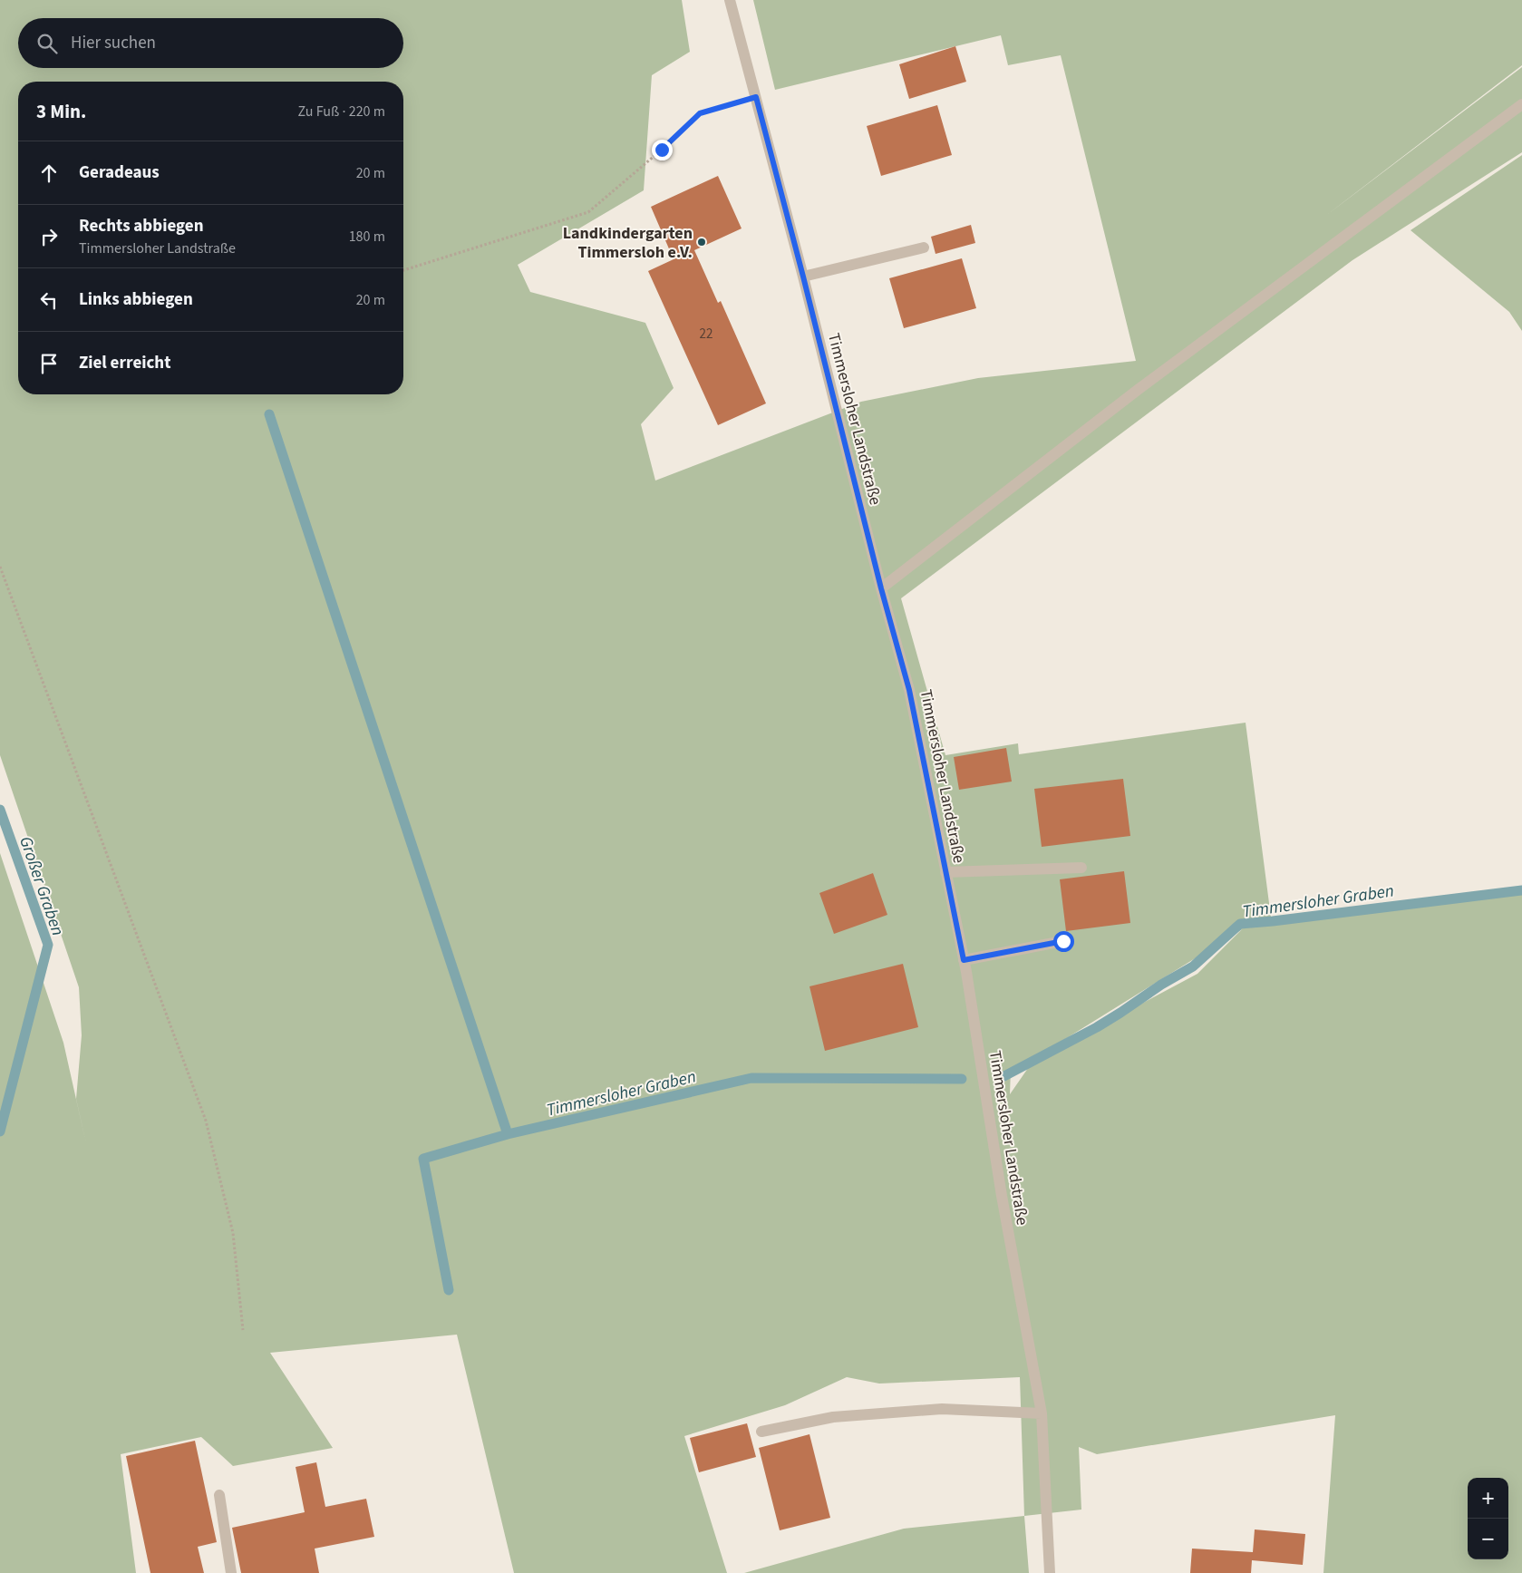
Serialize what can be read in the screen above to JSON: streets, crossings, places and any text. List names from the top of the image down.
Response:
{
  "streets": {
    "street": ["Timmersloher Landstraße"]
  },
  "water": ["Großer Graben", "Timmersloher Graben"],
  "places": ["Landkindergarten Timmersloh e.V."],
  "house_numbers": ["22"],
  "page": {
    "search": "Hier suchen",
    "heading": ["3 Min.", "Zu Fuß · 220 m"],
    "list": [
      ["Geradeaus", "20 m"],
      ["Rechts abbiegen", "Timmersloher Landstraße", "180 m"],
      ["Links abbiegen", "20 m"],
      "Ziel erreicht"
    ],
    "map_buttons": ["+", "−"]
  }
}
